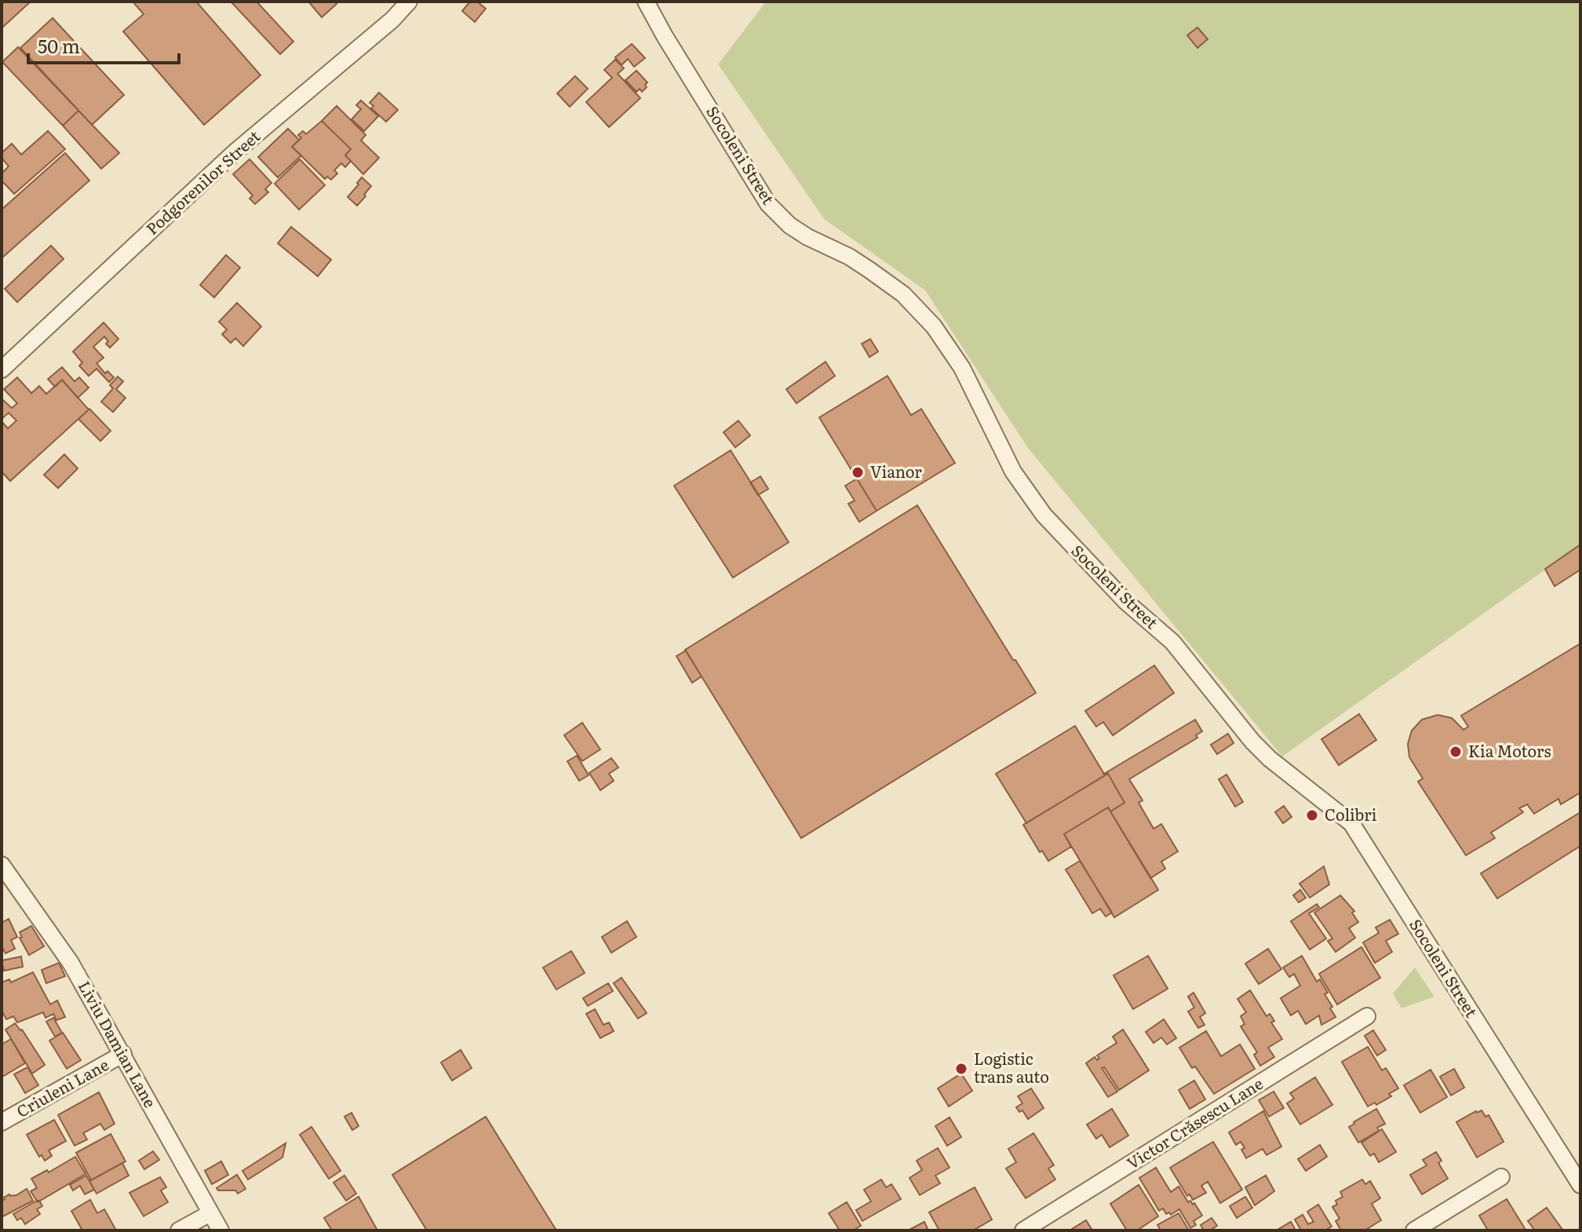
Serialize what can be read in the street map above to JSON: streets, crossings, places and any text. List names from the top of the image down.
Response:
{
  "streets": {
    "street": [
      "Socoleni Street",
      "Podgorenilor Street",
      "Liviu Damian Lane",
      "Criuleni Lane",
      "Victor Crăsescu Lane"
    ]
  },
  "crossings": [
    ["Liviu Damian Lane", "Criuleni Lane"]
  ],
  "places": [
    "Vianor",
    "Kia Motors",
    "Colibri",
    "Logistic trans auto"
  ],
  "scale_bar": "50 m"
}
